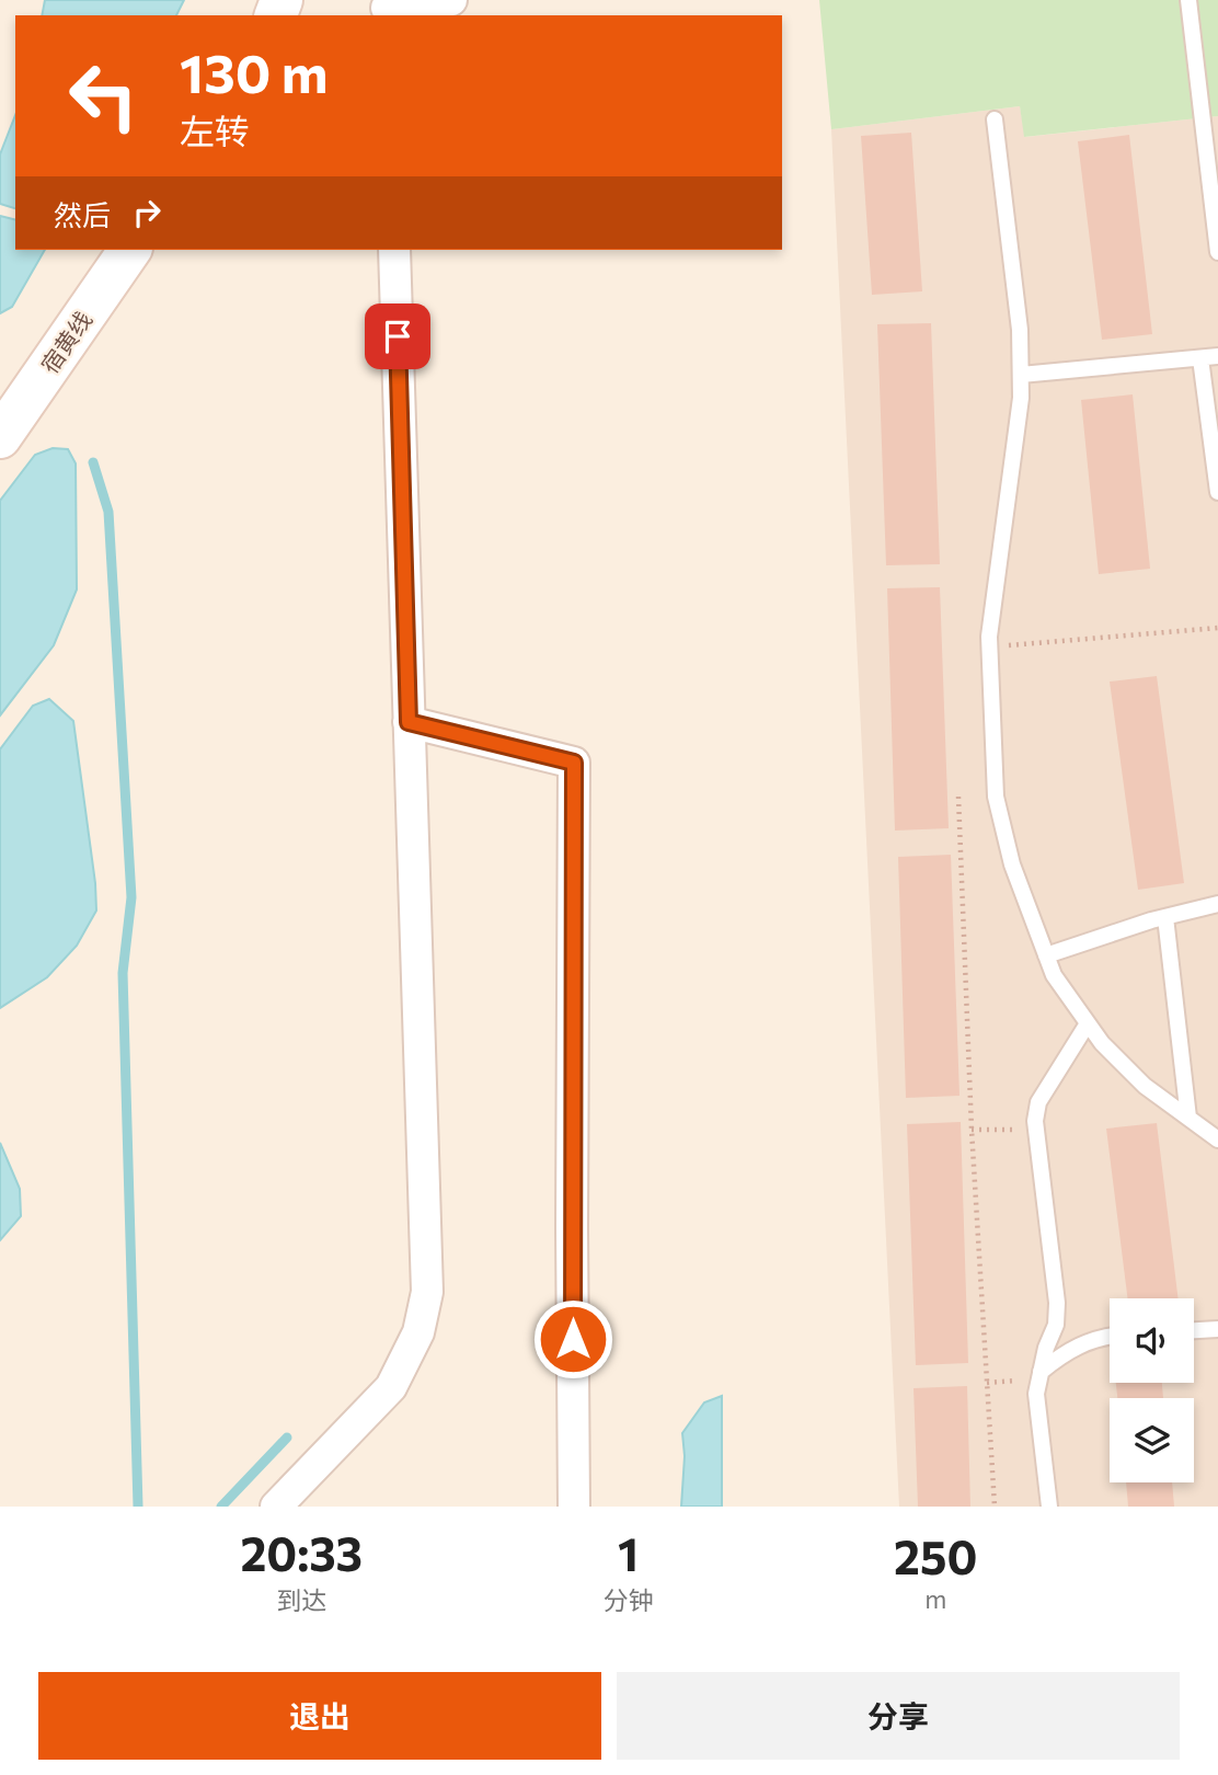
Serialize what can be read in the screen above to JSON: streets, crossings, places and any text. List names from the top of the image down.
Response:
{
  "streets": {
    "main road": ["宿黄线"]
  },
  "page": {
    "turn": ["130 m", "左转"],
    "then": "然后",
    "eta": [
      "20:33",
      "到达",
      "1",
      "分钟",
      "250",
      "m"
    ],
    "buttons": ["退出", "分享"]
  }
}
